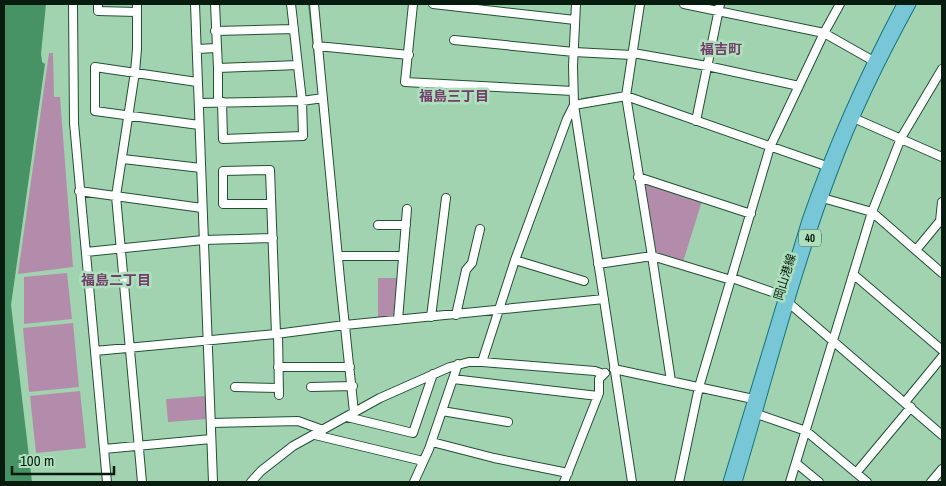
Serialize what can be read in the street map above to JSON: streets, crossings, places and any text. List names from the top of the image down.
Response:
{
  "streets": {
    "main road": ["40", "岡山港線"]
  },
  "districts": ["福吉町", "福島三丁目", "福島二丁目"],
  "scale_bar": "100 m"
}
